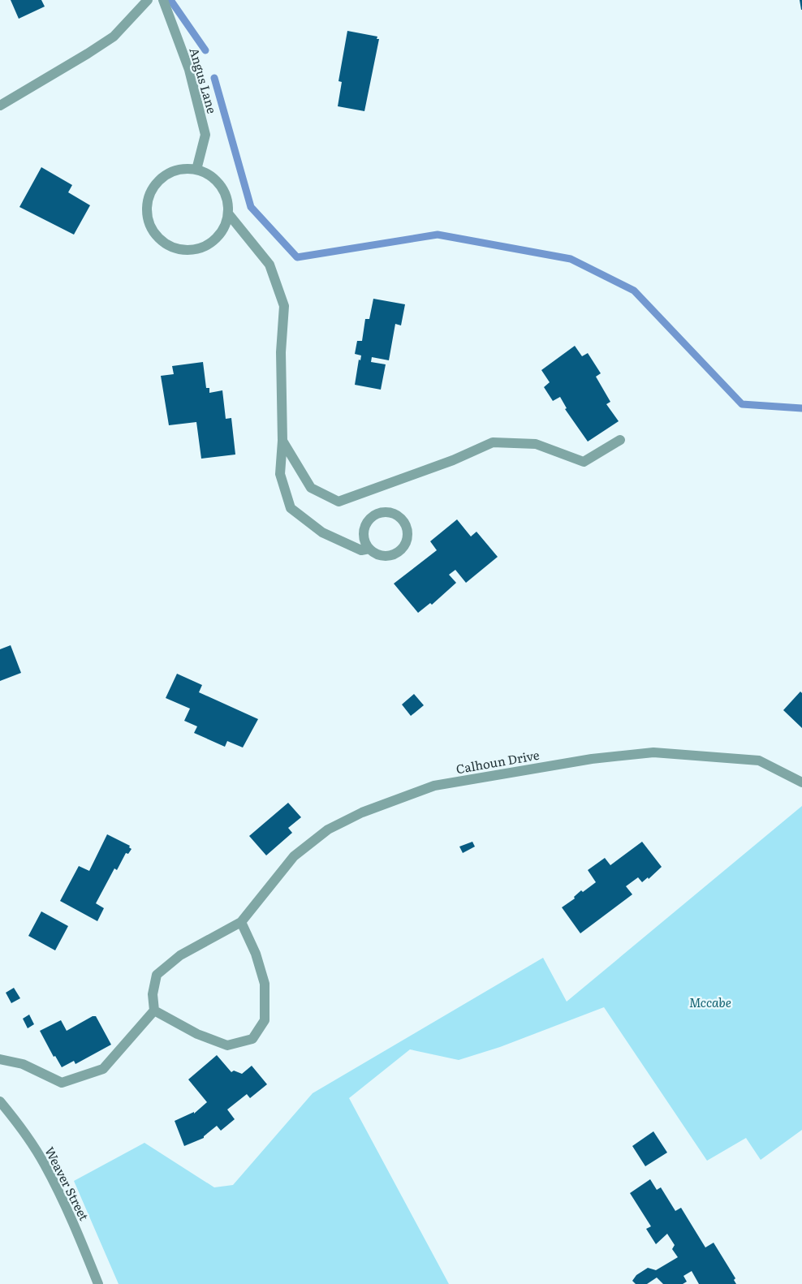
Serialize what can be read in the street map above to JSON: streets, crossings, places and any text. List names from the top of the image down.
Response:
{
  "streets": {
    "street": ["Angus Lane", "Calhoun Drive", "Weaver Street"]
  },
  "parks": ["Mccabe"]
}
